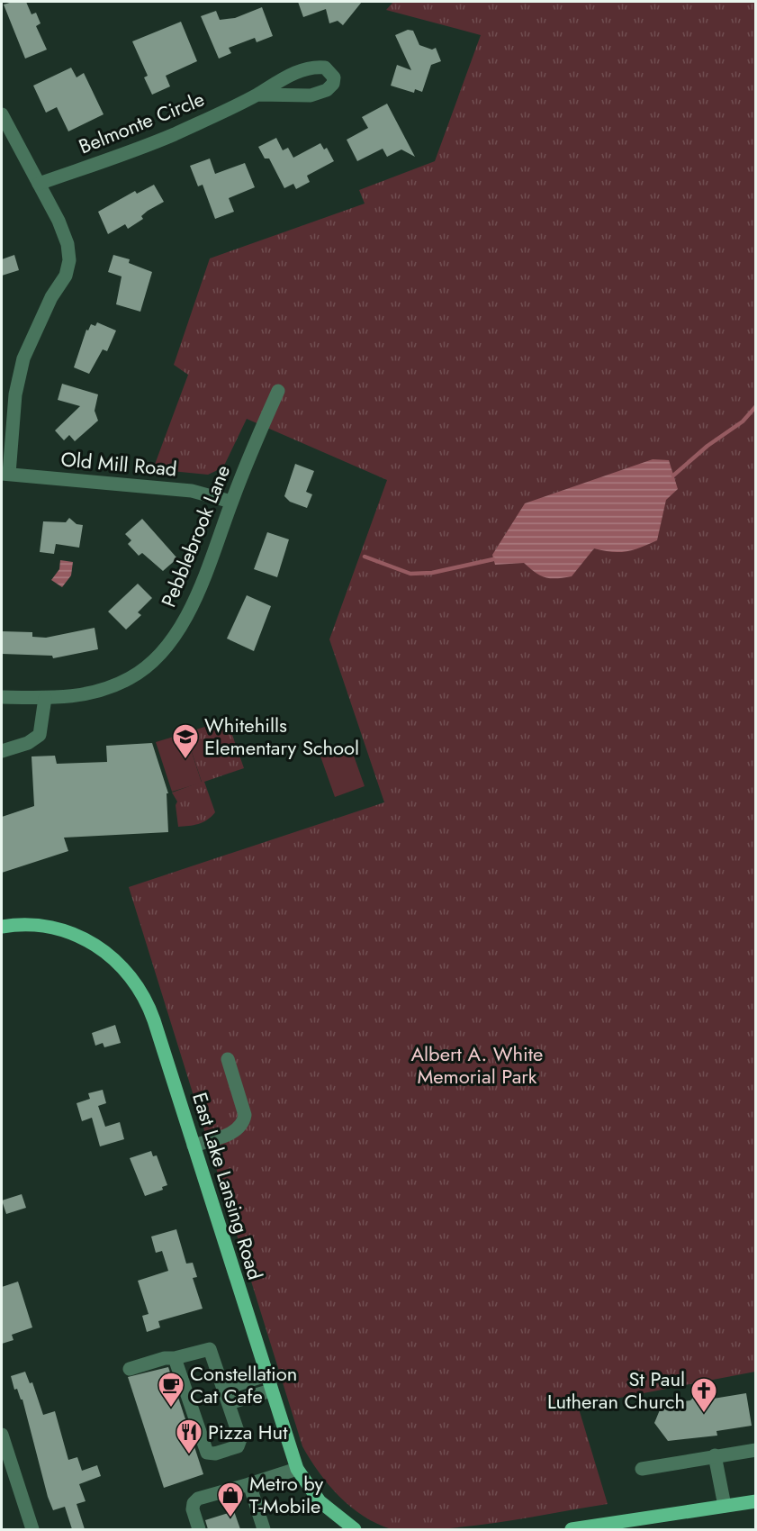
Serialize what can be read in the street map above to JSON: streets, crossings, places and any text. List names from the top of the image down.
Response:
{
  "streets": {
    "main road": ["East Lake Lansing Road"],
    "street": ["Belmonte Circle", "Old Mill Road", "Pebblebrook Lane"]
  },
  "crossings": [
    ["Old Mill Road", "Pebblebrook Lane"]
  ],
  "parks": ["Albert A. White Memorial Park"],
  "places": {
    "school or university": ["Whitehills Elementary School"],
    "cafe": ["Constellation Cat Cafe"],
    "church": ["St Paul Lutheran Church"],
    "restaurant": ["Pizza Hut"],
    "shop": ["Metro by T-Mobile"]
  }
}
